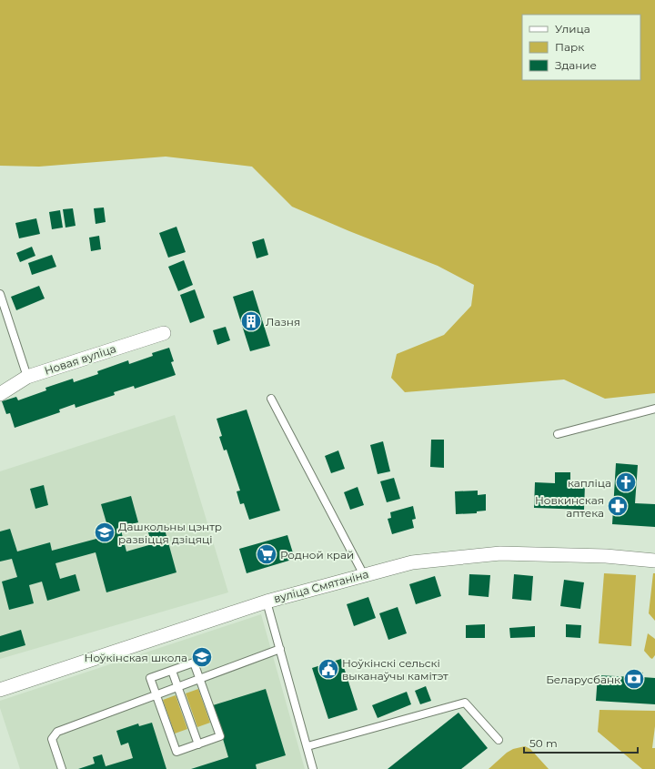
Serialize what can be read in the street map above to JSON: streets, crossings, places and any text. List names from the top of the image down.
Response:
{
  "streets": {
    "street": ["Новая вуліца", "вуліца Смятаніна"]
  },
  "places": {
    "building": ["Лазня"],
    "church": ["капліца"],
    "pharmacy": ["Новкинская аптека"],
    "school or university": ["Дашкольны цэнтр развіцця дзіцяці", "Ноўкінская школа"],
    "supermarket": ["Родной край"],
    "public building": ["Ноўкінскі сельскі выканаўчы камітэт"],
    "bank": ["Беларусбанк"]
  },
  "legend": ["Улица", "Парк", "Здание"],
  "scale_bar": "50 m"
}
